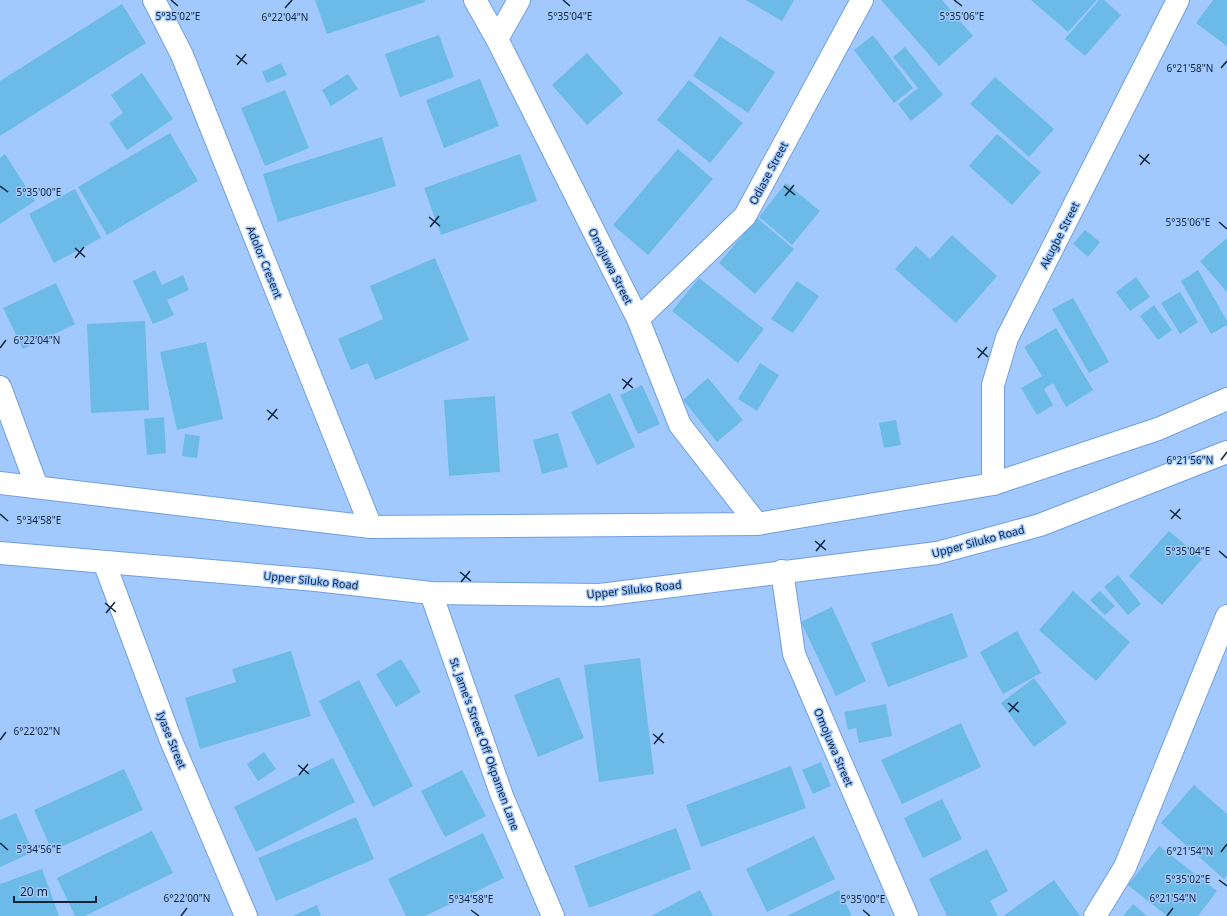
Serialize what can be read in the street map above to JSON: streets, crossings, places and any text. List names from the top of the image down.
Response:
{
  "streets": {
    "street": [
      "Odiase Street",
      "Akugbe Street",
      "Adolor Cresent",
      "Omojuwa Street",
      "Upper Siluko Road",
      "Iyase Street",
      "St. Jame's Street Off Okpamen Lane"
    ]
  },
  "crossings": [
    ["Odiase Street", "Omojuwa Street"],
    ["Omojuwa Street", "Upper Siluko Road"],
    ["Upper Siluko Road", "Iyase Street"],
    ["Upper Siluko Road", "St. Jame's Street Off Okpamen Lane"]
  ],
  "scale_bar": "20 m",
  "coordinates": [
    "5°35'04\"E",
    "5°35'06\"E",
    "5°35'02\"E",
    "6°22'04\"N",
    "6°21'58\"N",
    "5°35'00\"E",
    "6°21'56\"N",
    "5°34'58\"E",
    "6°22'02\"N",
    "5°34'56\"E",
    "6°21'54\"N",
    "6°22'00\"N"
  ]
}
